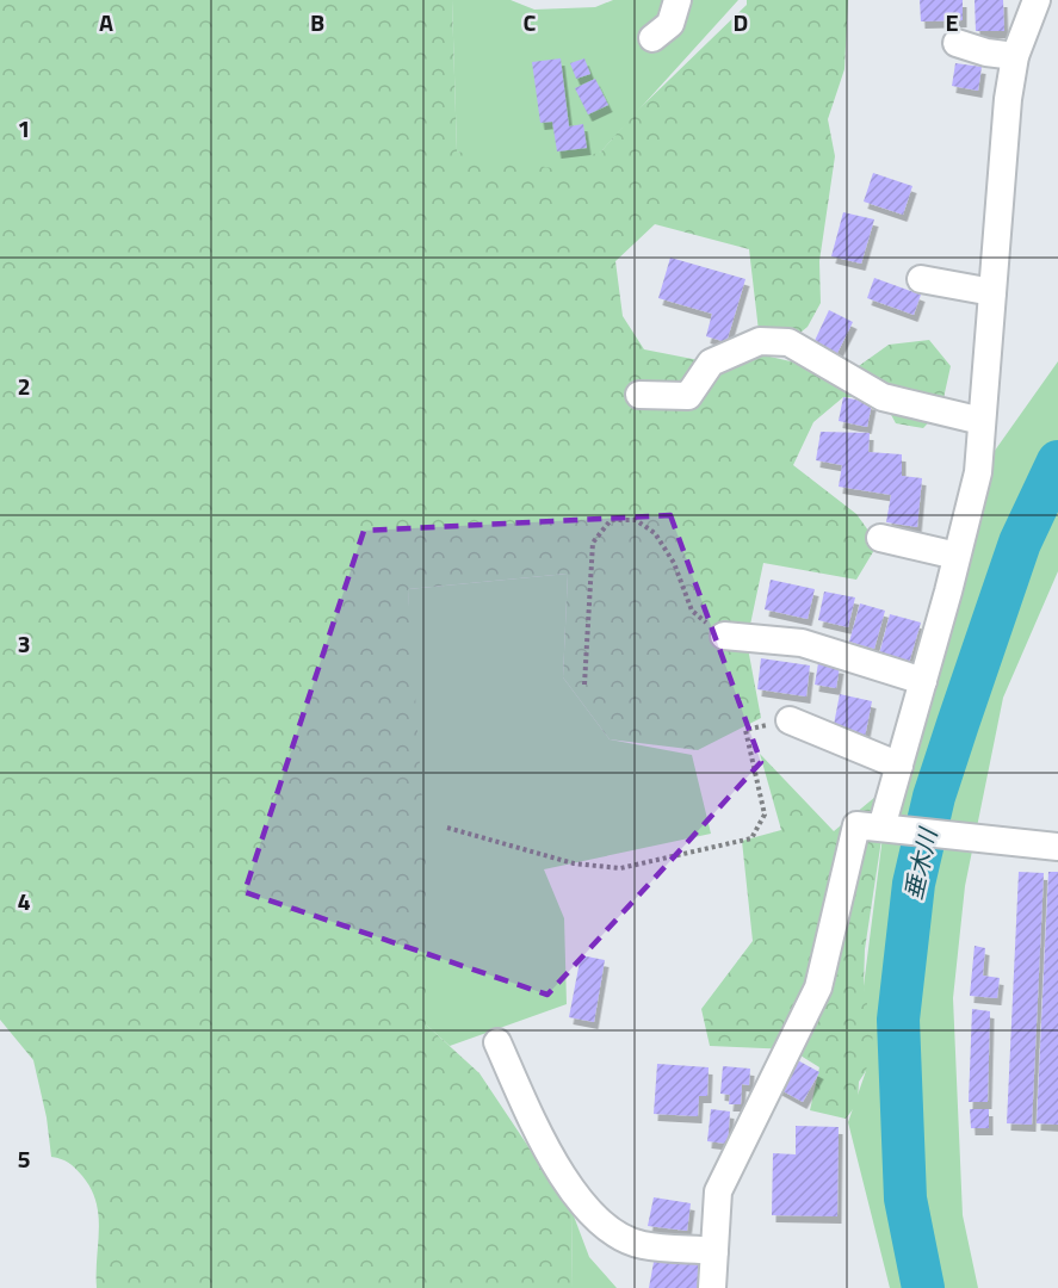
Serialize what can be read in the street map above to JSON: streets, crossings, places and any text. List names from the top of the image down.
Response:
{
  "water": ["垂木川"],
  "grid": {
    "columns": [
      "A",
      "B",
      "C",
      "D",
      "E"
    ],
    "rows": [
      "1",
      "2",
      "3",
      "4",
      "5"
    ]
  }
}
